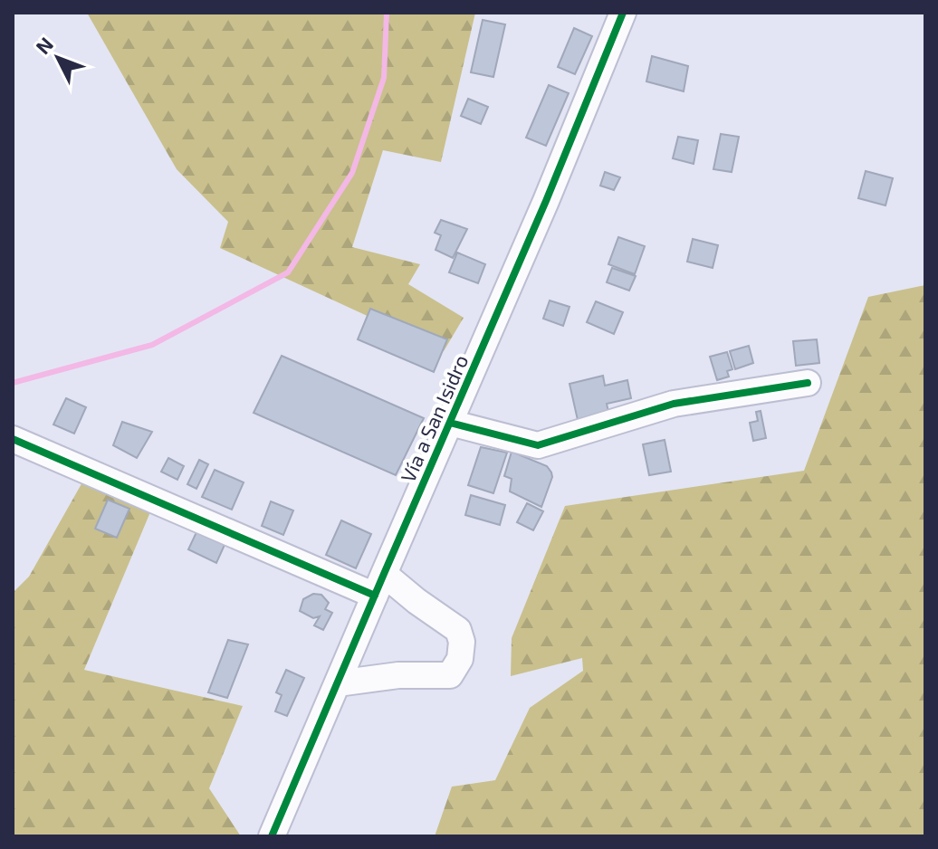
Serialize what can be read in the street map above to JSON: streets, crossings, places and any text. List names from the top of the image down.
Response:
{
  "streets": {
    "street": ["Vía a San Isidro"]
  },
  "north": "top left"
}
